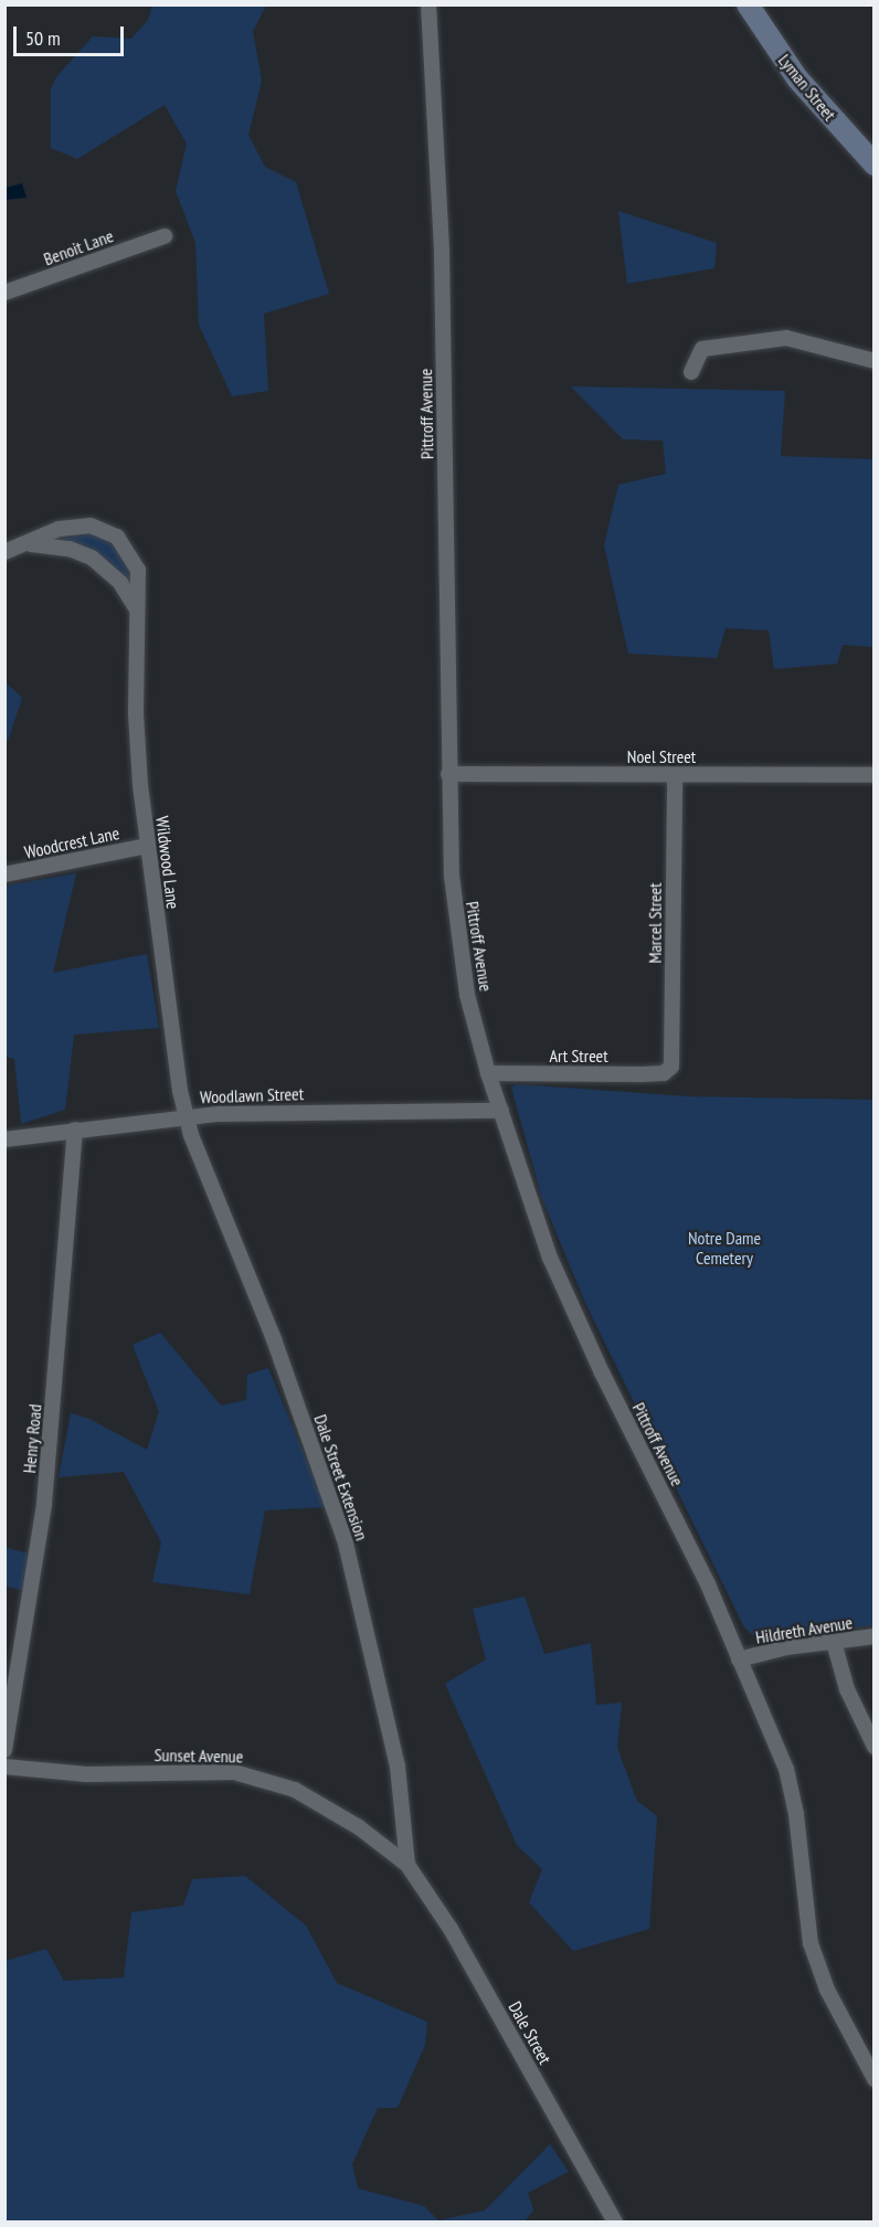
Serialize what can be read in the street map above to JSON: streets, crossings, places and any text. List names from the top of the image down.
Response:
{
  "streets": {
    "main road": ["Lyman Street"],
    "street": [
      "Benoit Lane",
      "Pittroff Avenue",
      "Noel Street",
      "Woodcrest Lane",
      "Wildwood Lane",
      "Marcel Street",
      "Art Street",
      "Woodlawn Street",
      "Henry Road",
      "Dale Street Extension",
      "Hildreth Avenue",
      "Sunset Avenue",
      "Dale Street"
    ]
  },
  "crossings": [
    ["Pittroff Avenue", "Noel Street"],
    ["Pittroff Avenue", "Art Street"],
    ["Pittroff Avenue", "Woodlawn Street"],
    ["Pittroff Avenue", "Hildreth Avenue"],
    ["Noel Street", "Marcel Street"],
    ["Woodcrest Lane", "Wildwood Lane"],
    ["Wildwood Lane", "Woodlawn Street"],
    ["Wildwood Lane", "Dale Street Extension"],
    ["Marcel Street", "Art Street"],
    ["Woodlawn Street", "Henry Road"],
    ["Woodlawn Street", "Dale Street Extension"],
    ["Dale Street Extension", "Sunset Avenue"],
    ["Dale Street Extension", "Dale Street"],
    ["Sunset Avenue", "Dale Street"]
  ],
  "parks": ["Notre Dame Cemetery"],
  "scale_bar": "50 m"
}
